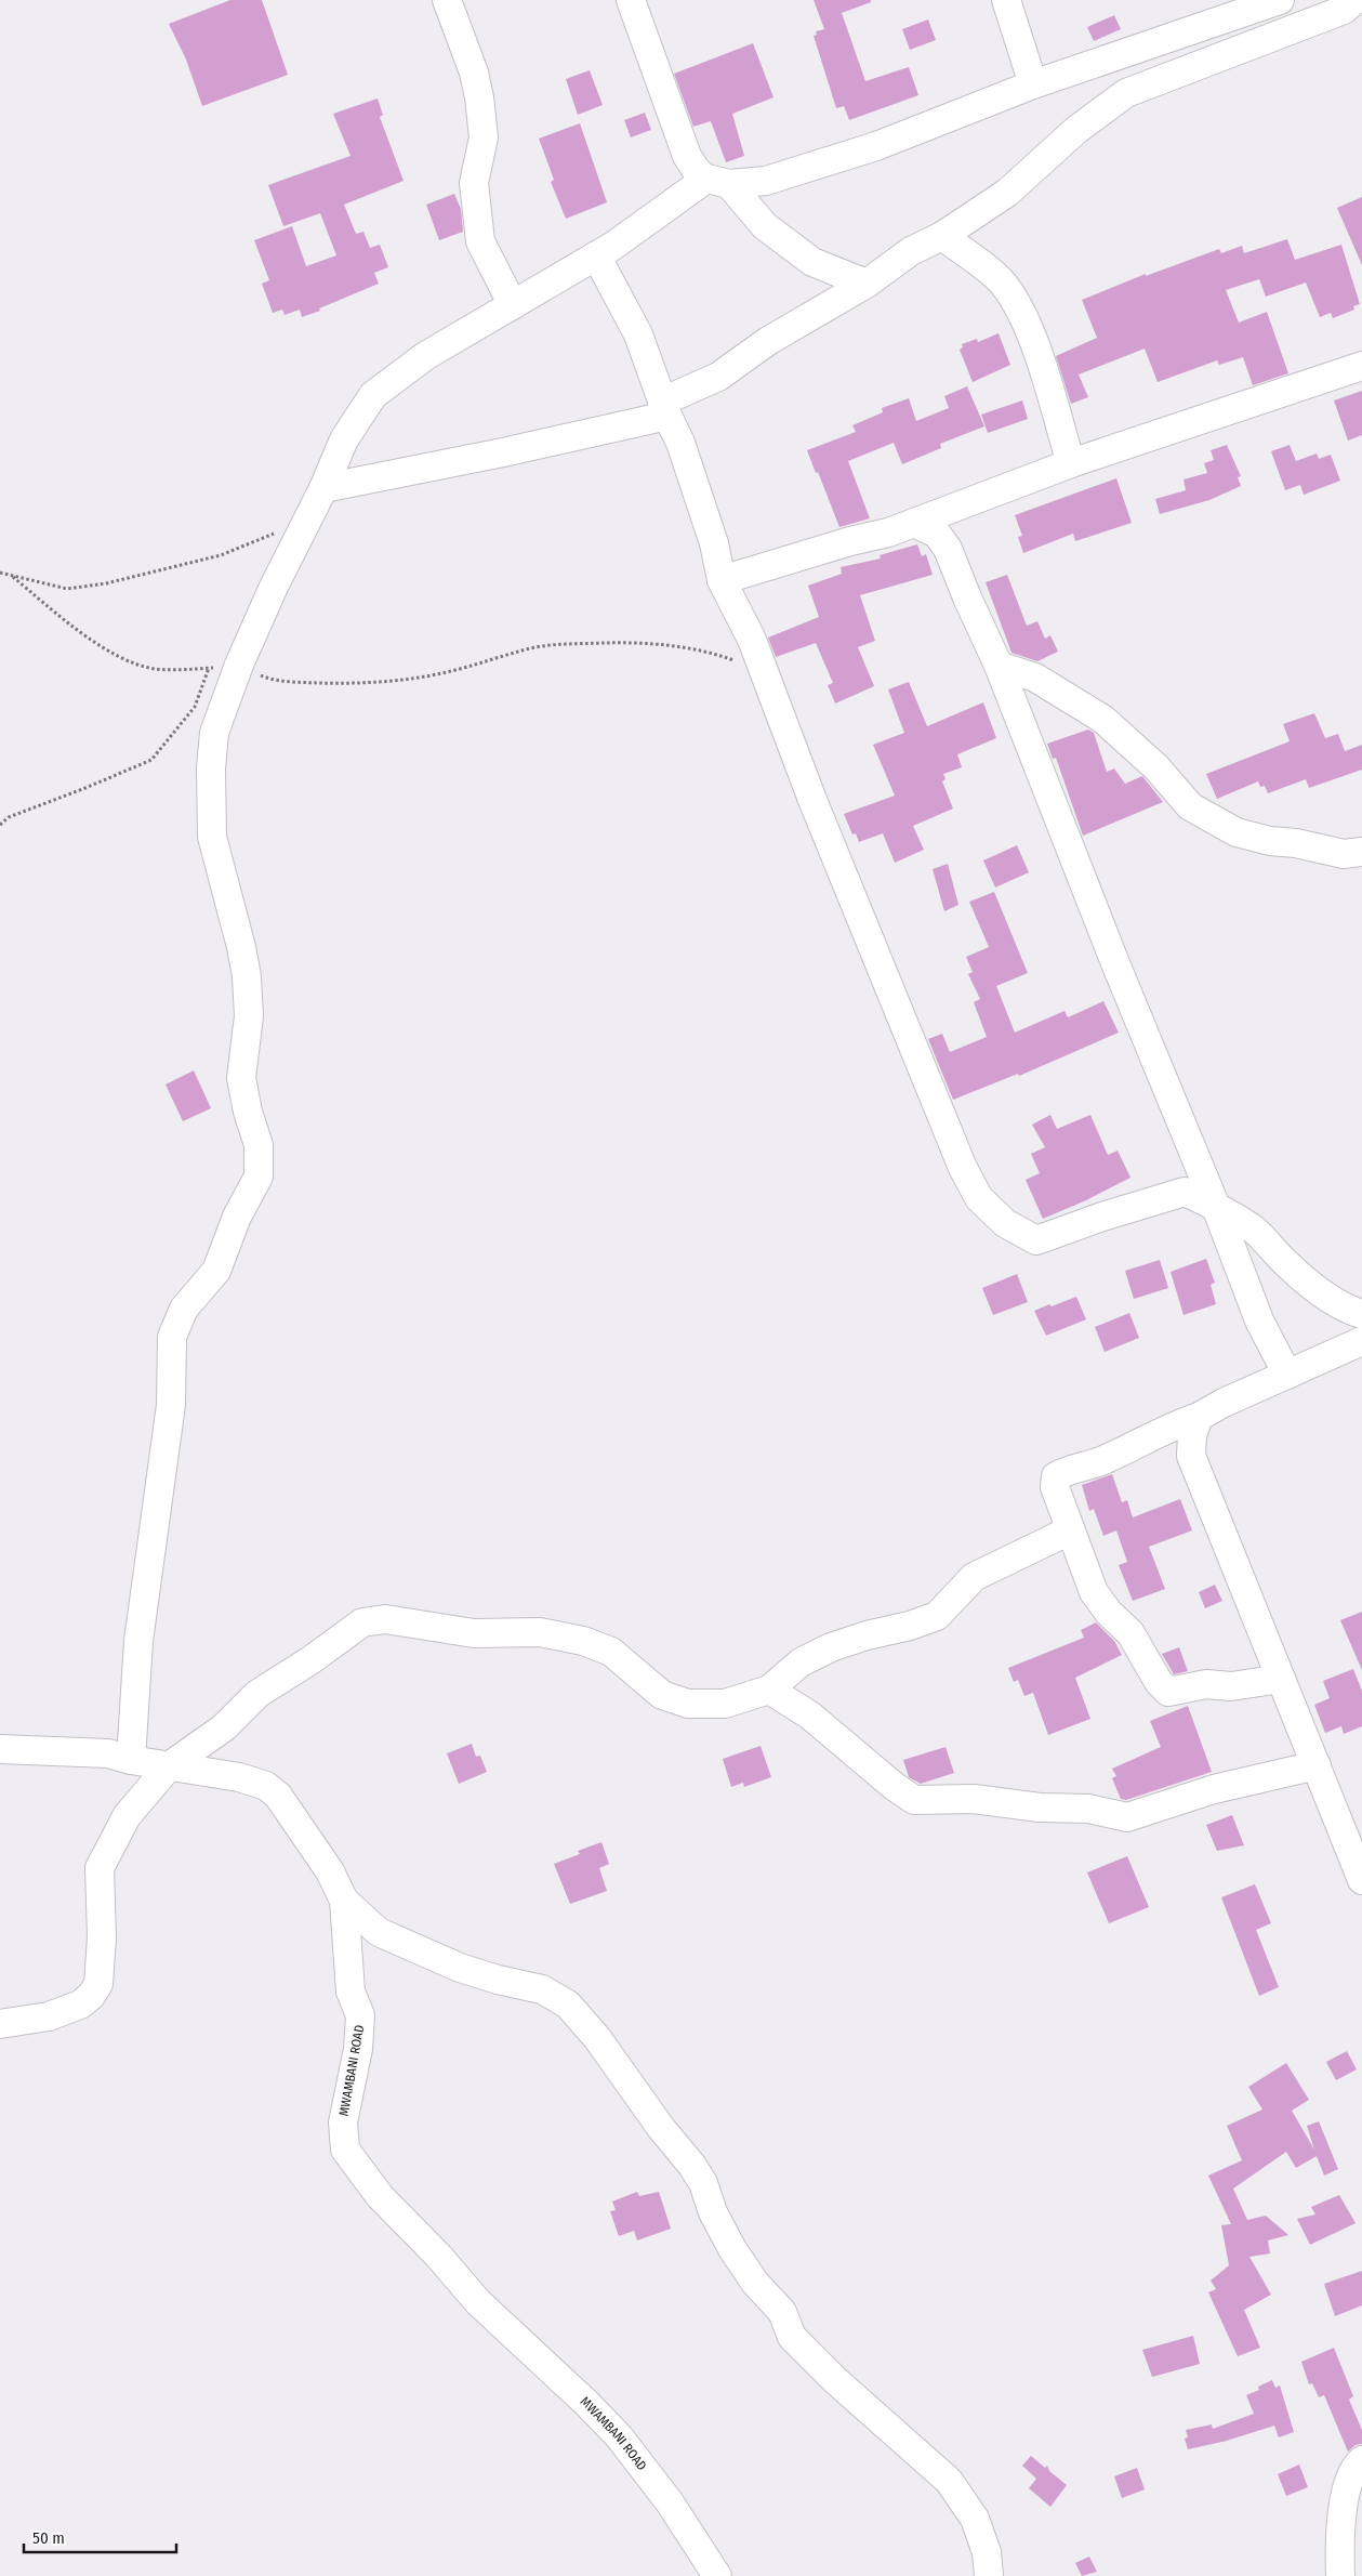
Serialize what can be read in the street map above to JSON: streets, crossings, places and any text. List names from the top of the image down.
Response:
{
  "streets": {
    "street": ["MWAMBANI ROAD"]
  },
  "scale_bar": "50 m"
}
